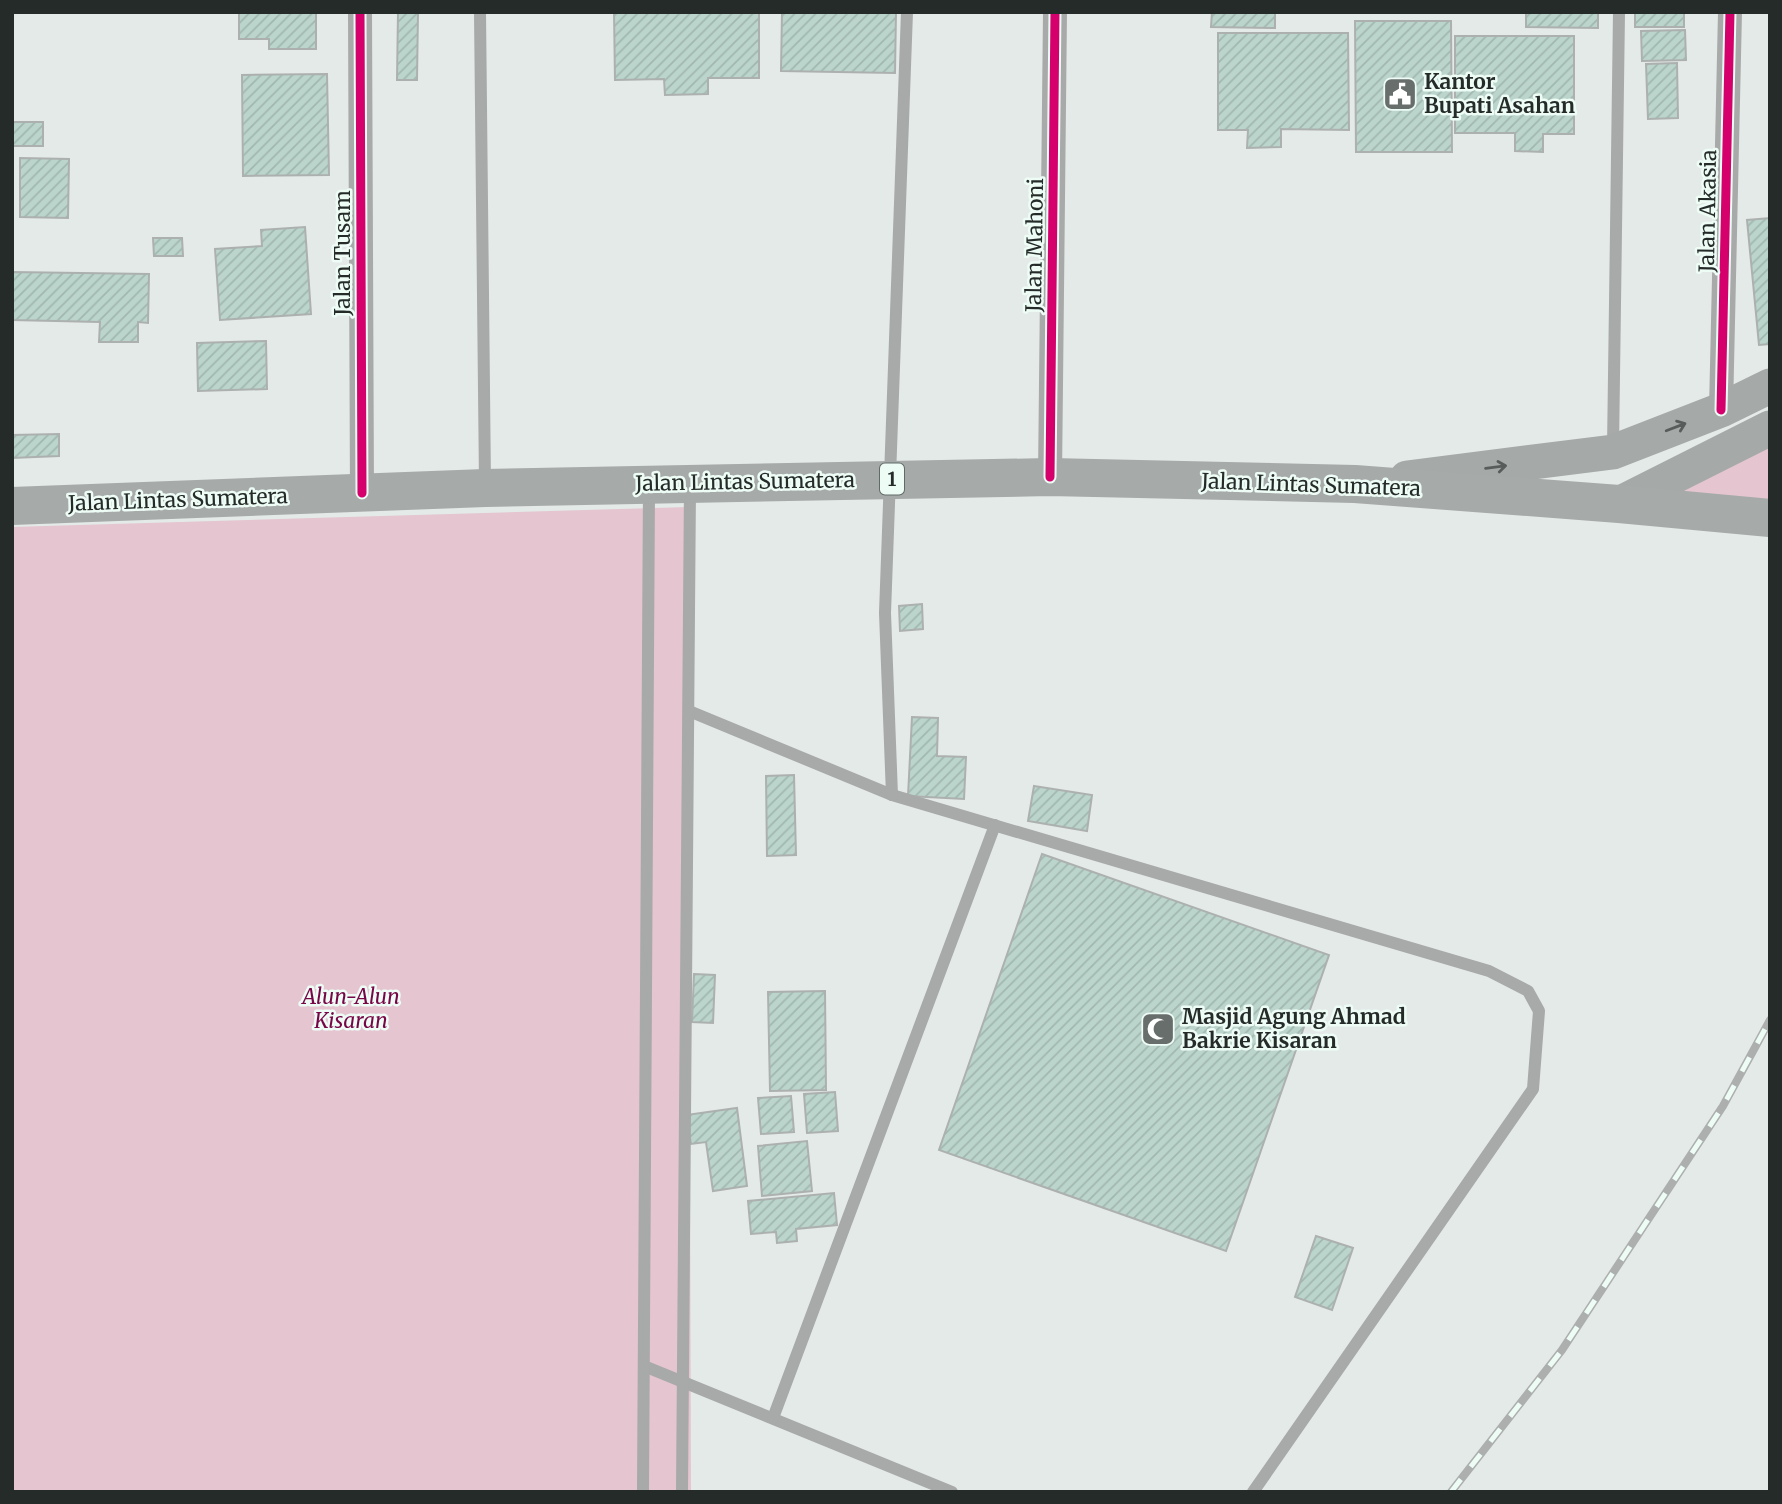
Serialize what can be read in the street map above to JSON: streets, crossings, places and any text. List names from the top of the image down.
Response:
{
  "streets": {
    "highway": ["1", "Jalan Lintas Sumatera"],
    "street": ["Jalan Akasia", "Jalan Mahoni", "Jalan Tusam"]
  },
  "crossings": [
    ["Jalan Mahoni", "Jalan Lintas Sumatera"],
    ["Jalan Tusam", "Jalan Lintas Sumatera"]
  ],
  "parks": ["Alun-Alun Kisaran"],
  "places": {
    "public building": ["Kantor Bupati Asahan"],
    "mosque": ["Masjid Agung Ahmad Bakrie Kisaran"]
  }
}
